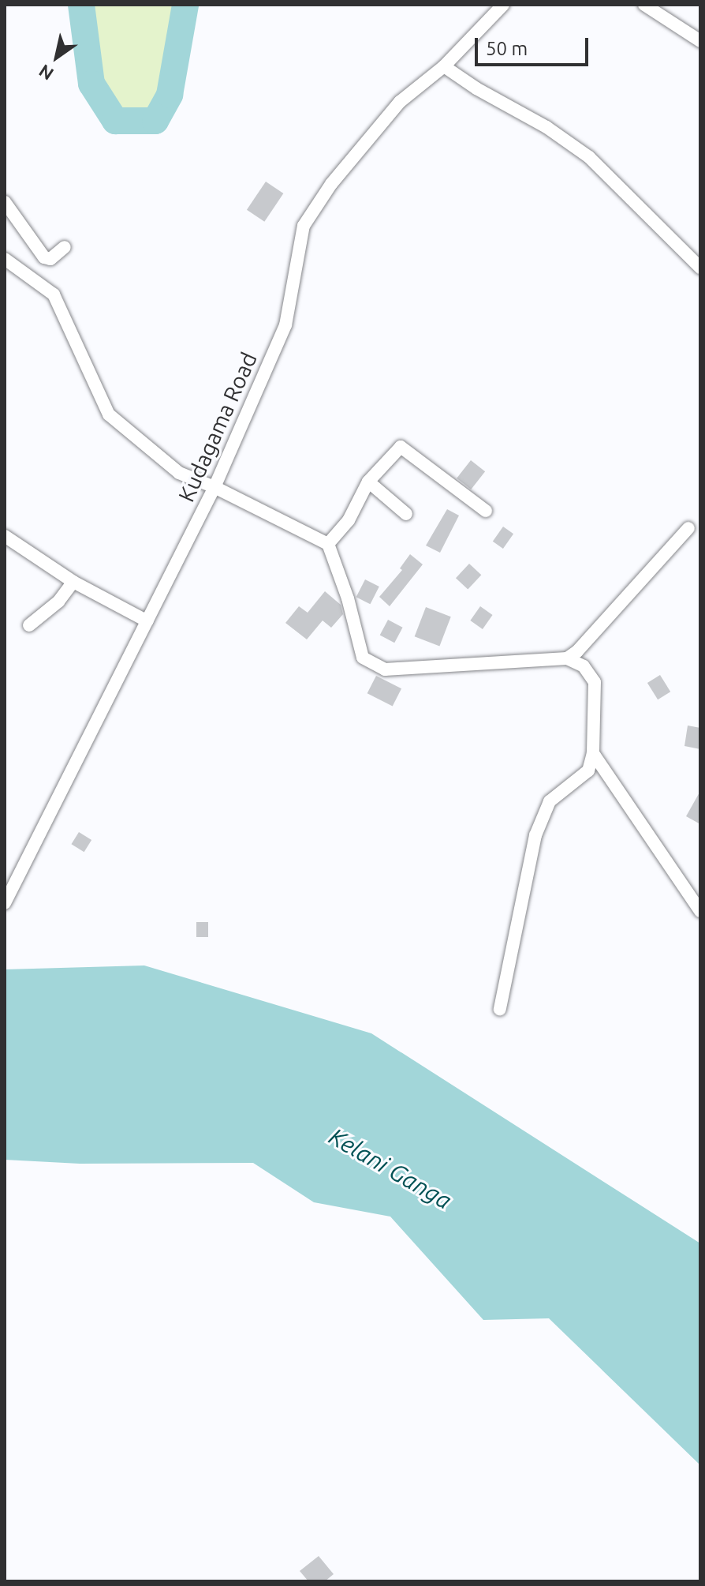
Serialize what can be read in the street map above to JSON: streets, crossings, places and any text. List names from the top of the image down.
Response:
{
  "streets": {
    "street": ["Kudagama Road"]
  },
  "water": ["Kelani Ganga"],
  "scale_bar": "50 m",
  "north": "bottom left"
}
